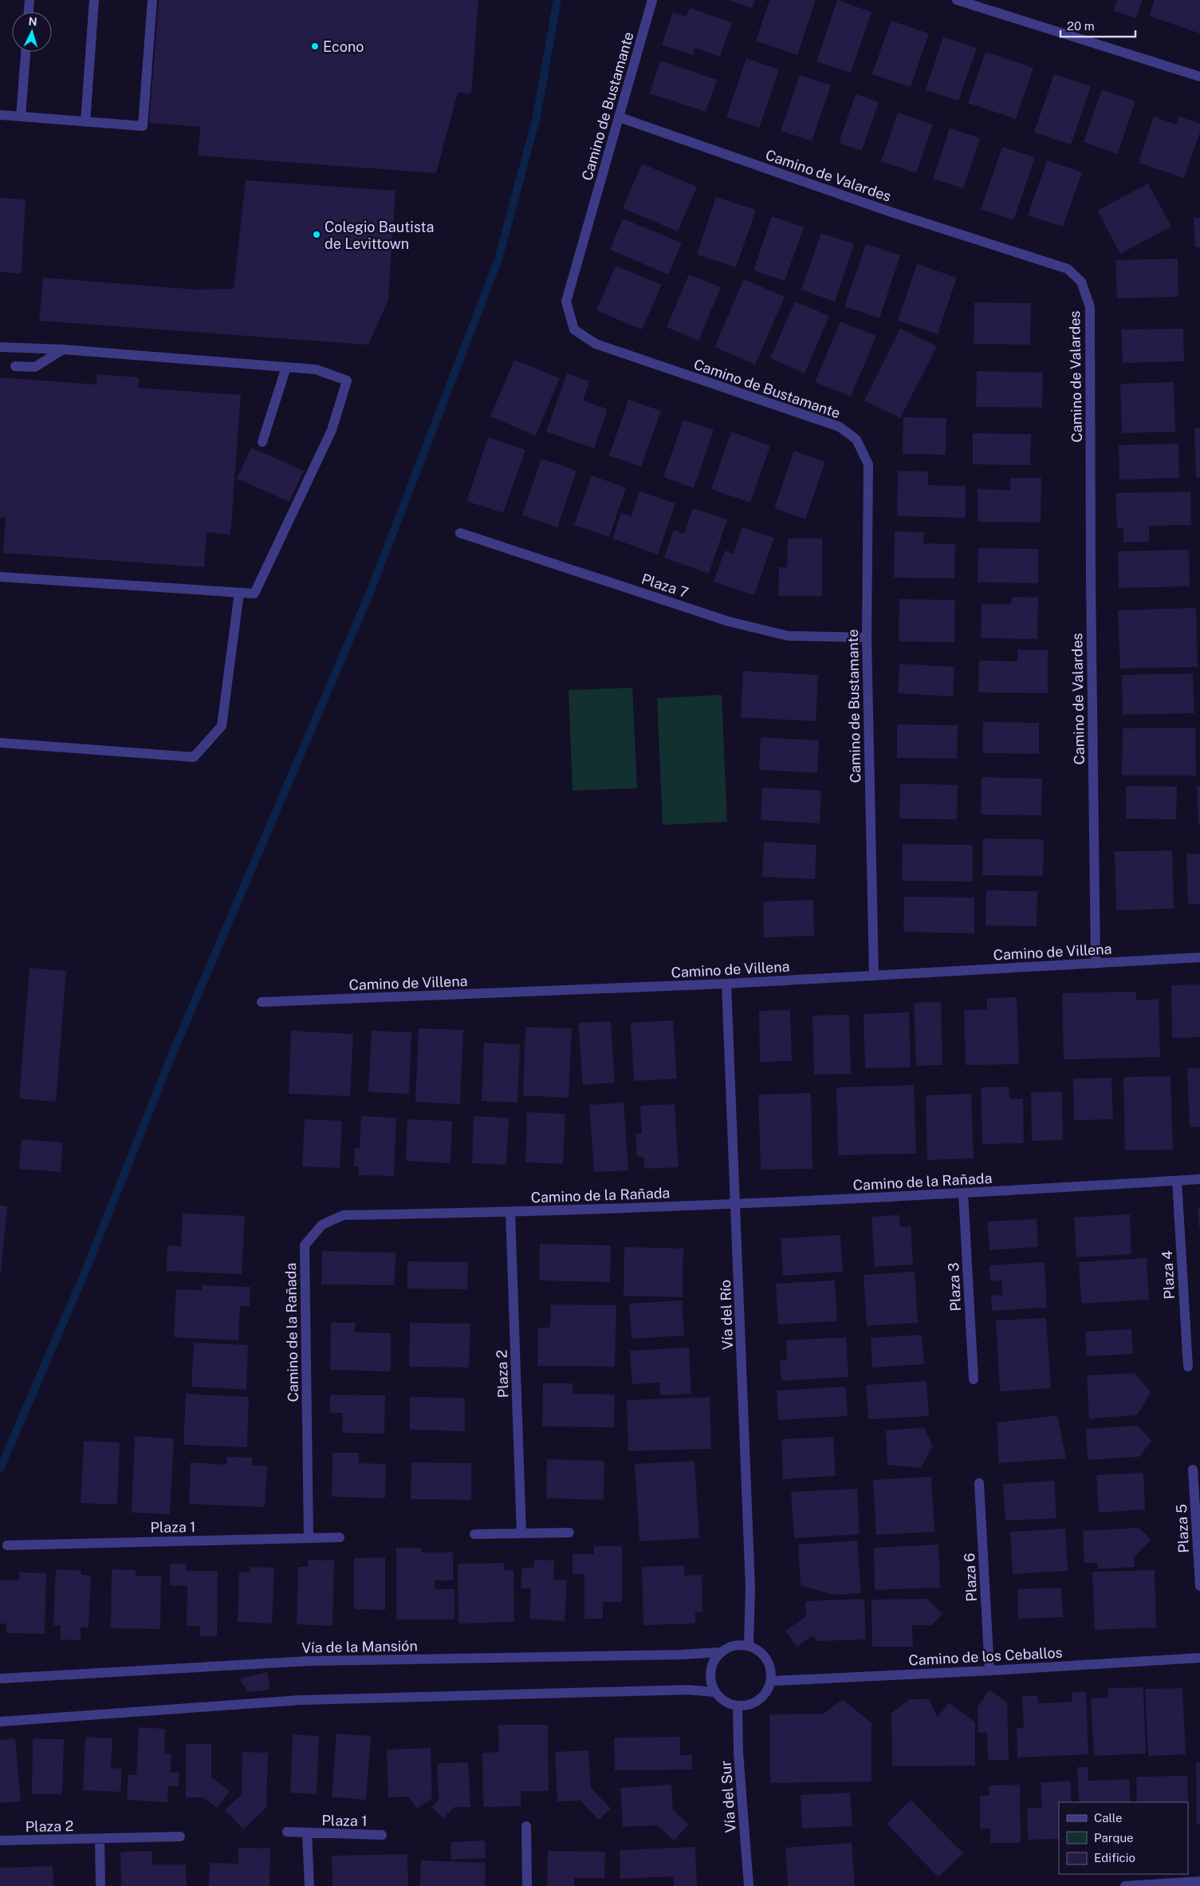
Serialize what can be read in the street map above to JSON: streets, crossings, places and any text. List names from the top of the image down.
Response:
{
  "streets": {
    "street": [
      "Camino de Bustamante",
      "Camino de Valardes",
      "Plaza 7",
      "Camino de Villena",
      "Camino de la Rañada",
      "Plaza 4",
      "Plaza 3",
      "Vía del Río",
      "Plaza 2",
      "Plaza 1",
      "Plaza 5",
      "Plaza 6",
      "Vía de la Mansión",
      "Camino de los Ceballos",
      "Vía del Sur"
    ]
  },
  "crossings": [
    ["Camino de Bustamante", "Camino de Valardes"],
    ["Camino de Bustamante", "Plaza 7"],
    ["Camino de Bustamante", "Camino de Villena"],
    ["Camino de Valardes", "Camino de Villena"],
    ["Camino de Villena", "Vía del Río"],
    ["Camino de la Rañada", "Plaza 4"],
    ["Camino de la Rañada", "Plaza 3"],
    ["Camino de la Rañada", "Vía del Río"],
    ["Camino de la Rañada", "Plaza 2"],
    ["Camino de la Rañada", "Plaza 1"],
    ["Vía del Río", "Vía de la Mansión"],
    ["Vía del Río", "Camino de los Ceballos"],
    ["Vía del Río", "Vía del Sur"],
    ["Plaza 6", "Camino de los Ceballos"],
    ["Vía de la Mansión", "Camino de los Ceballos"],
    ["Vía de la Mansión", "Vía del Sur"],
    ["Camino de los Ceballos", "Vía del Sur"]
  ],
  "places": ["Econo", "Colegio Bautista de Levittown"],
  "legend": ["Calle", "Parque", "Edificio"],
  "scale_bar": "20 m",
  "north": "top"
}
